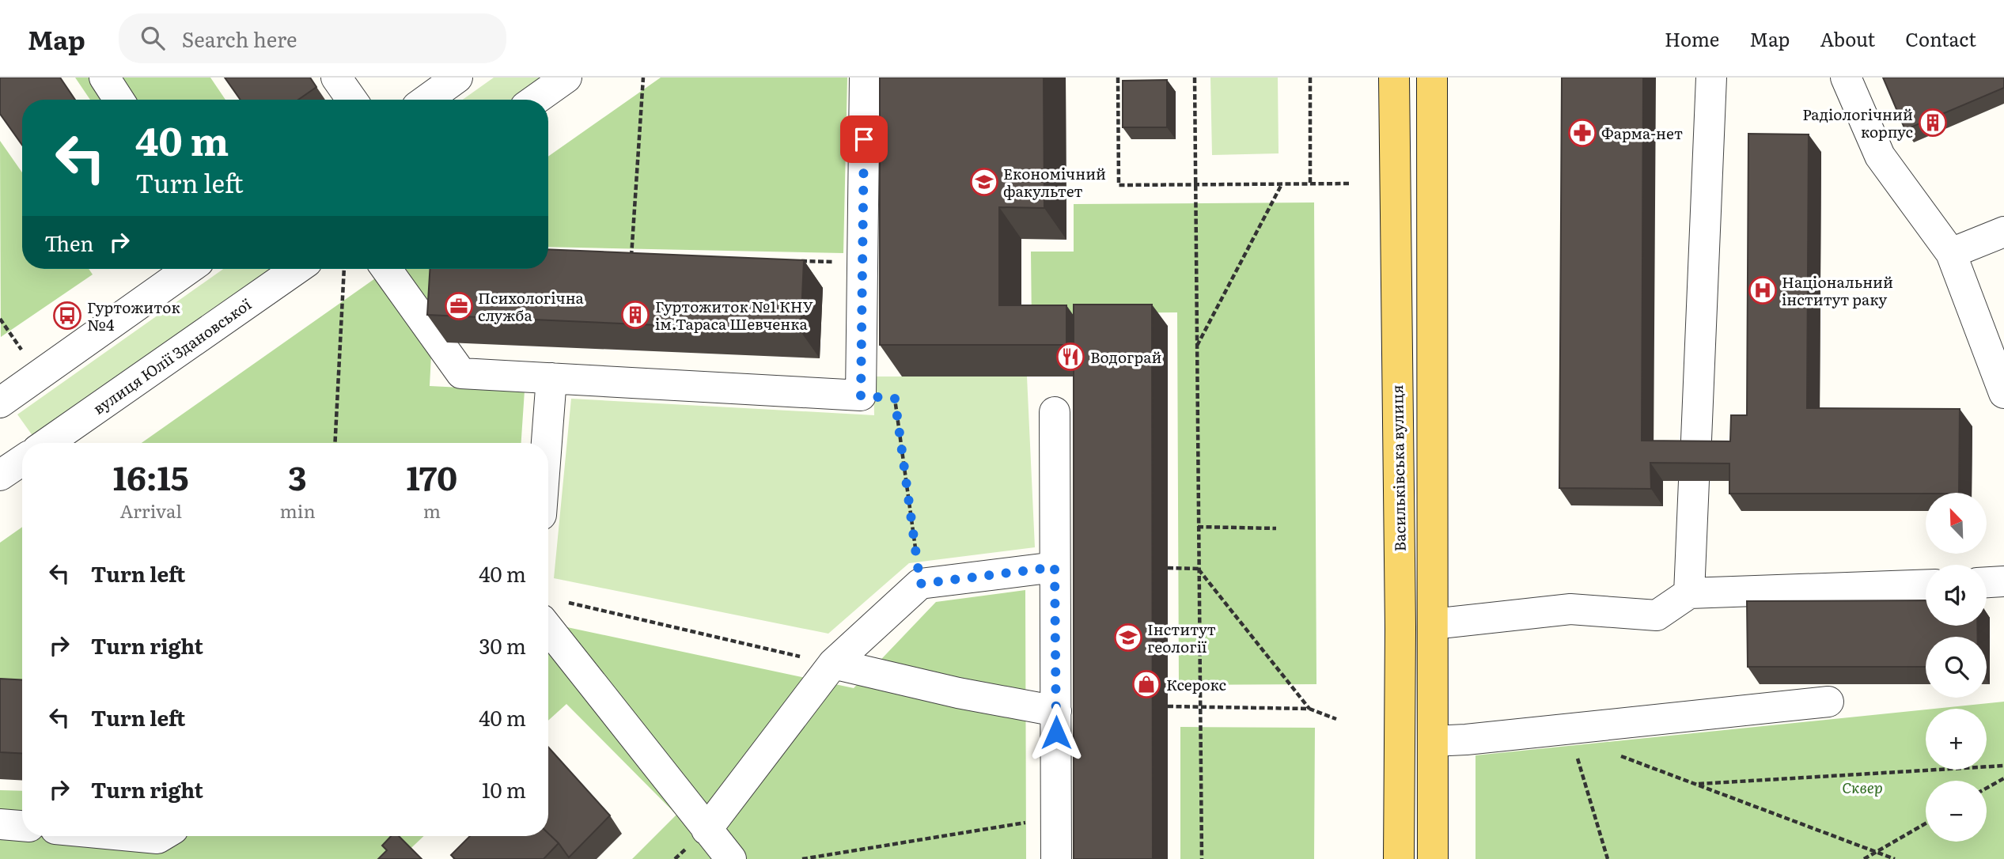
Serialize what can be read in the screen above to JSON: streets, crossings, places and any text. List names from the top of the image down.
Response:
{
  "streets": {
    "main road": ["Васильківська вулиця"],
    "street": ["вулиця Юлії Здановської"]
  },
  "parks": ["Сквер"],
  "places": {
    "building": ["Радіологічний корпус", "Гуртожиток №1 КНУ ім.Тараса Шевченка"],
    "pharmacy": ["Фарма-нет"],
    "school or university": ["Економічний факультет", "Інститут геології"],
    "hospital": ["Національний інститут раку"],
    "office": ["Психологічна служба"],
    "bus stop": ["Гуртожиток №4"],
    "restaurant": ["Водограй"],
    "shop": ["Ксерокс"]
  },
  "north": "top left",
  "page": {
    "header": "Map",
    "search": "Search here",
    "nav": [
      "Home",
      "Map",
      "About",
      "Contact"
    ],
    "turn": ["40 m", "Turn left"],
    "then": "Then",
    "eta": [
      "16:15",
      "Arrival",
      "3",
      "min",
      "170",
      "m"
    ],
    "map_buttons": ["+", "−"],
    "list": [
      {
        "name": "Turn left",
        "value": "40 m"
      },
      {
        "name": "Turn right",
        "value": "30 m"
      },
      {
        "name": "Turn left",
        "value": "40 m"
      },
      {
        "name": "Turn right",
        "value": "10 m"
      }
    ]
  }
}
